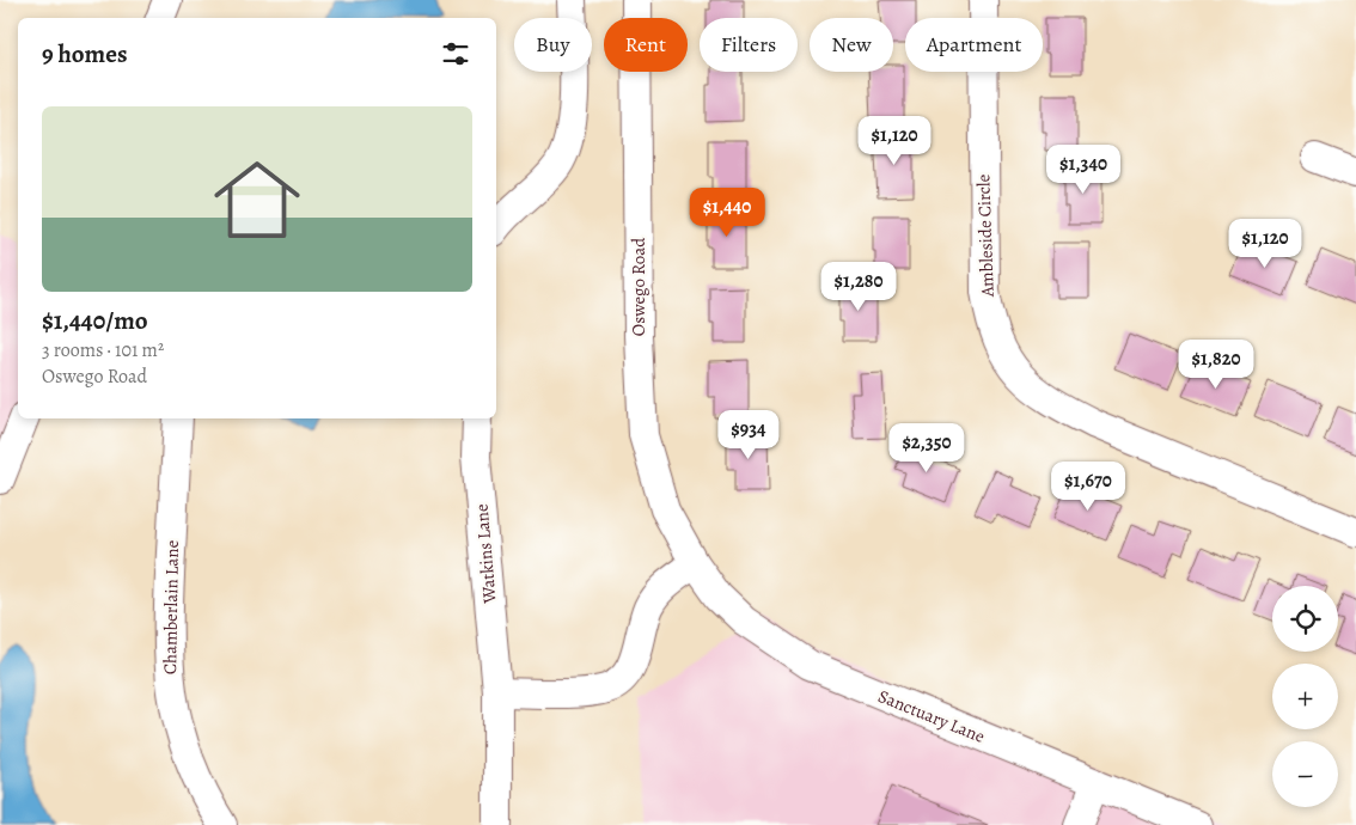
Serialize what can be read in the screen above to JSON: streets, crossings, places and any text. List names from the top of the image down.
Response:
{
  "streets": {
    "street": [
      "Ambleside Circle",
      "Oswego Road",
      "Watkins Lane",
      "Chamberlain Lane",
      "Sanctuary Lane"
    ]
  },
  "crossings": [
    ["Oswego Road", "Sanctuary Lane"]
  ],
  "page": {
    "chip": [
      "Buy",
      "Rent",
      "Filters",
      "New",
      "Apartment"
    ],
    "heading": "9 homes",
    "list": [
      {
        "name": "$1,440/mo",
        "note": "3 rooms · 101 m² · Oswego Road"
      }
    ],
    "price": [
      "$1,120",
      "$1,340",
      "$1,440",
      "$1,120",
      "$1,280",
      "$1,820",
      "$934",
      "$2,350",
      "$1,670"
    ],
    "map_buttons": ["+", "−"]
  }
}
